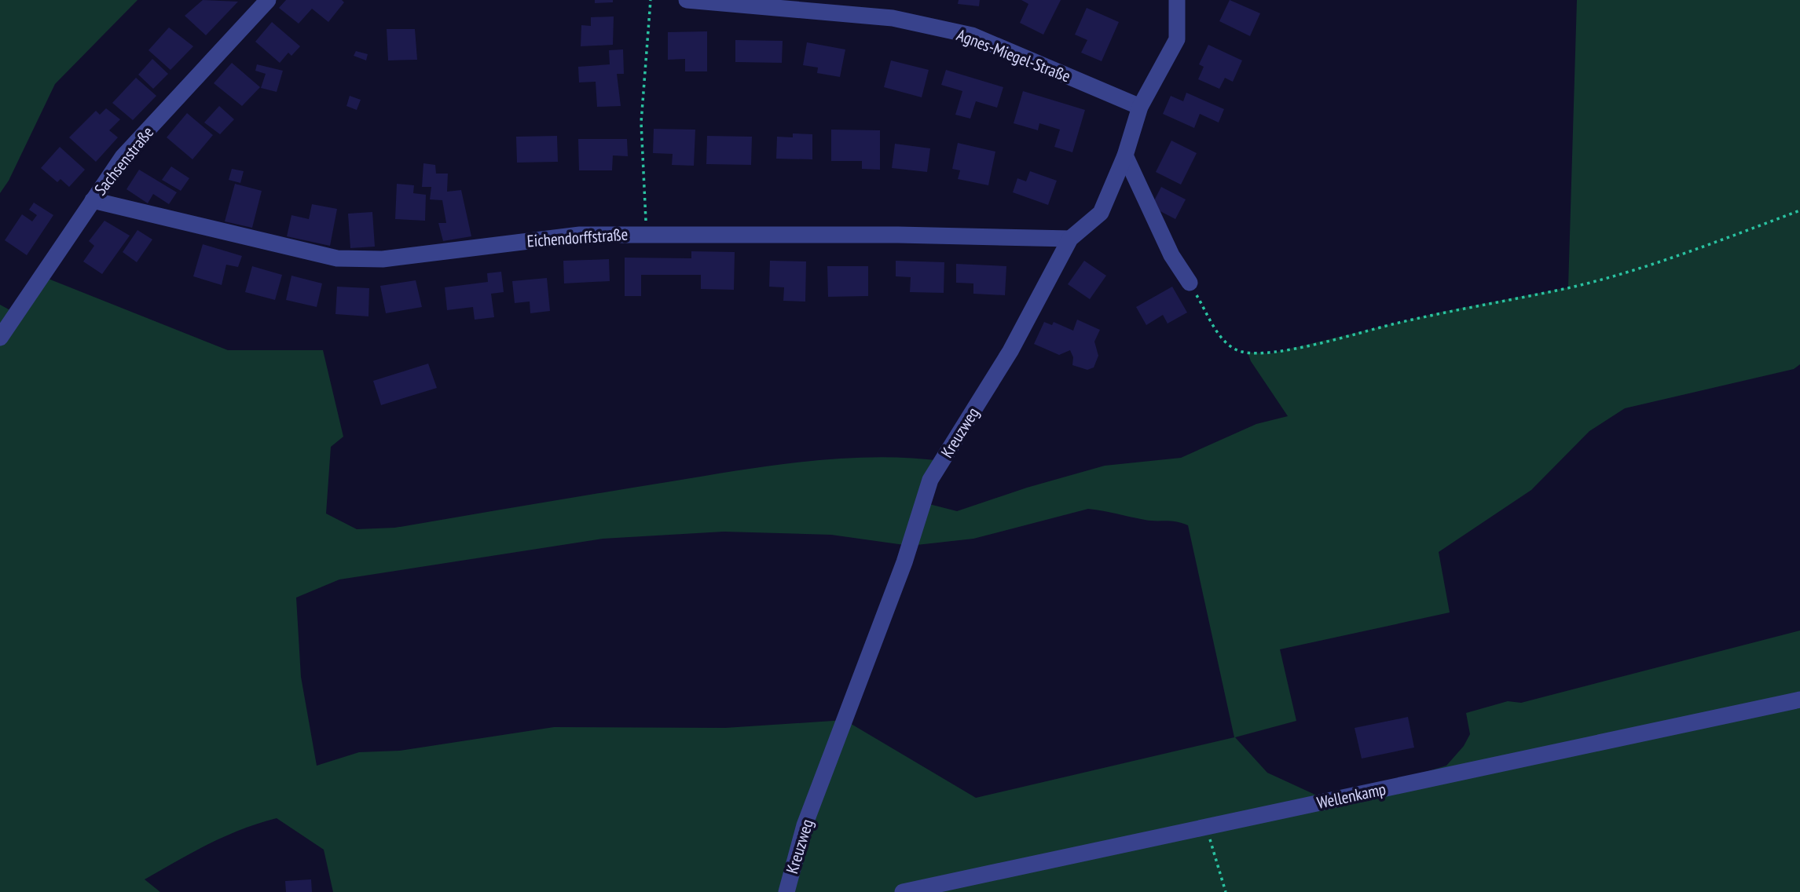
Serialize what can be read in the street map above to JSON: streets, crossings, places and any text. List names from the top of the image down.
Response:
{
  "streets": {
    "street": [
      "Agnes-Miegel-Straße",
      "Sachsenstraße",
      "Eichendorffstraße",
      "Kreuzweg",
      "Wellenkamp"
    ]
  },
  "crossings": [
    ["Agnes-Miegel-Straße", "Kreuzweg"],
    ["Sachsenstraße", "Eichendorffstraße"],
    ["Eichendorffstraße", "Kreuzweg"]
  ]
}
